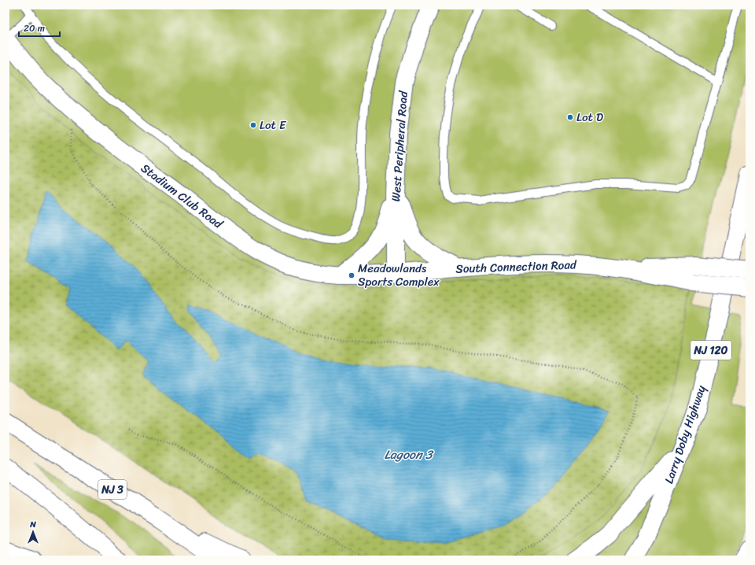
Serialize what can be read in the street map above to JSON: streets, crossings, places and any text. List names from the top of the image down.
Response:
{
  "streets": {
    "main road": [
      "West Peripheral Road",
      "Stadium Club Road",
      "South Connection Road",
      "NJ 120",
      "Larry Doby Highway",
      "NJ 3"
    ]
  },
  "crossings": [
    ["West Peripheral Road", "Stadium Club Road"],
    ["West Peripheral Road", "South Connection Road"],
    ["Stadium Club Road", "South Connection Road"]
  ],
  "water": ["Lagoon 3"],
  "places": ["Lot D", "Lot E", "Meadowlands Sports Complex"],
  "scale_bar": "20 m",
  "north": "top"
}
